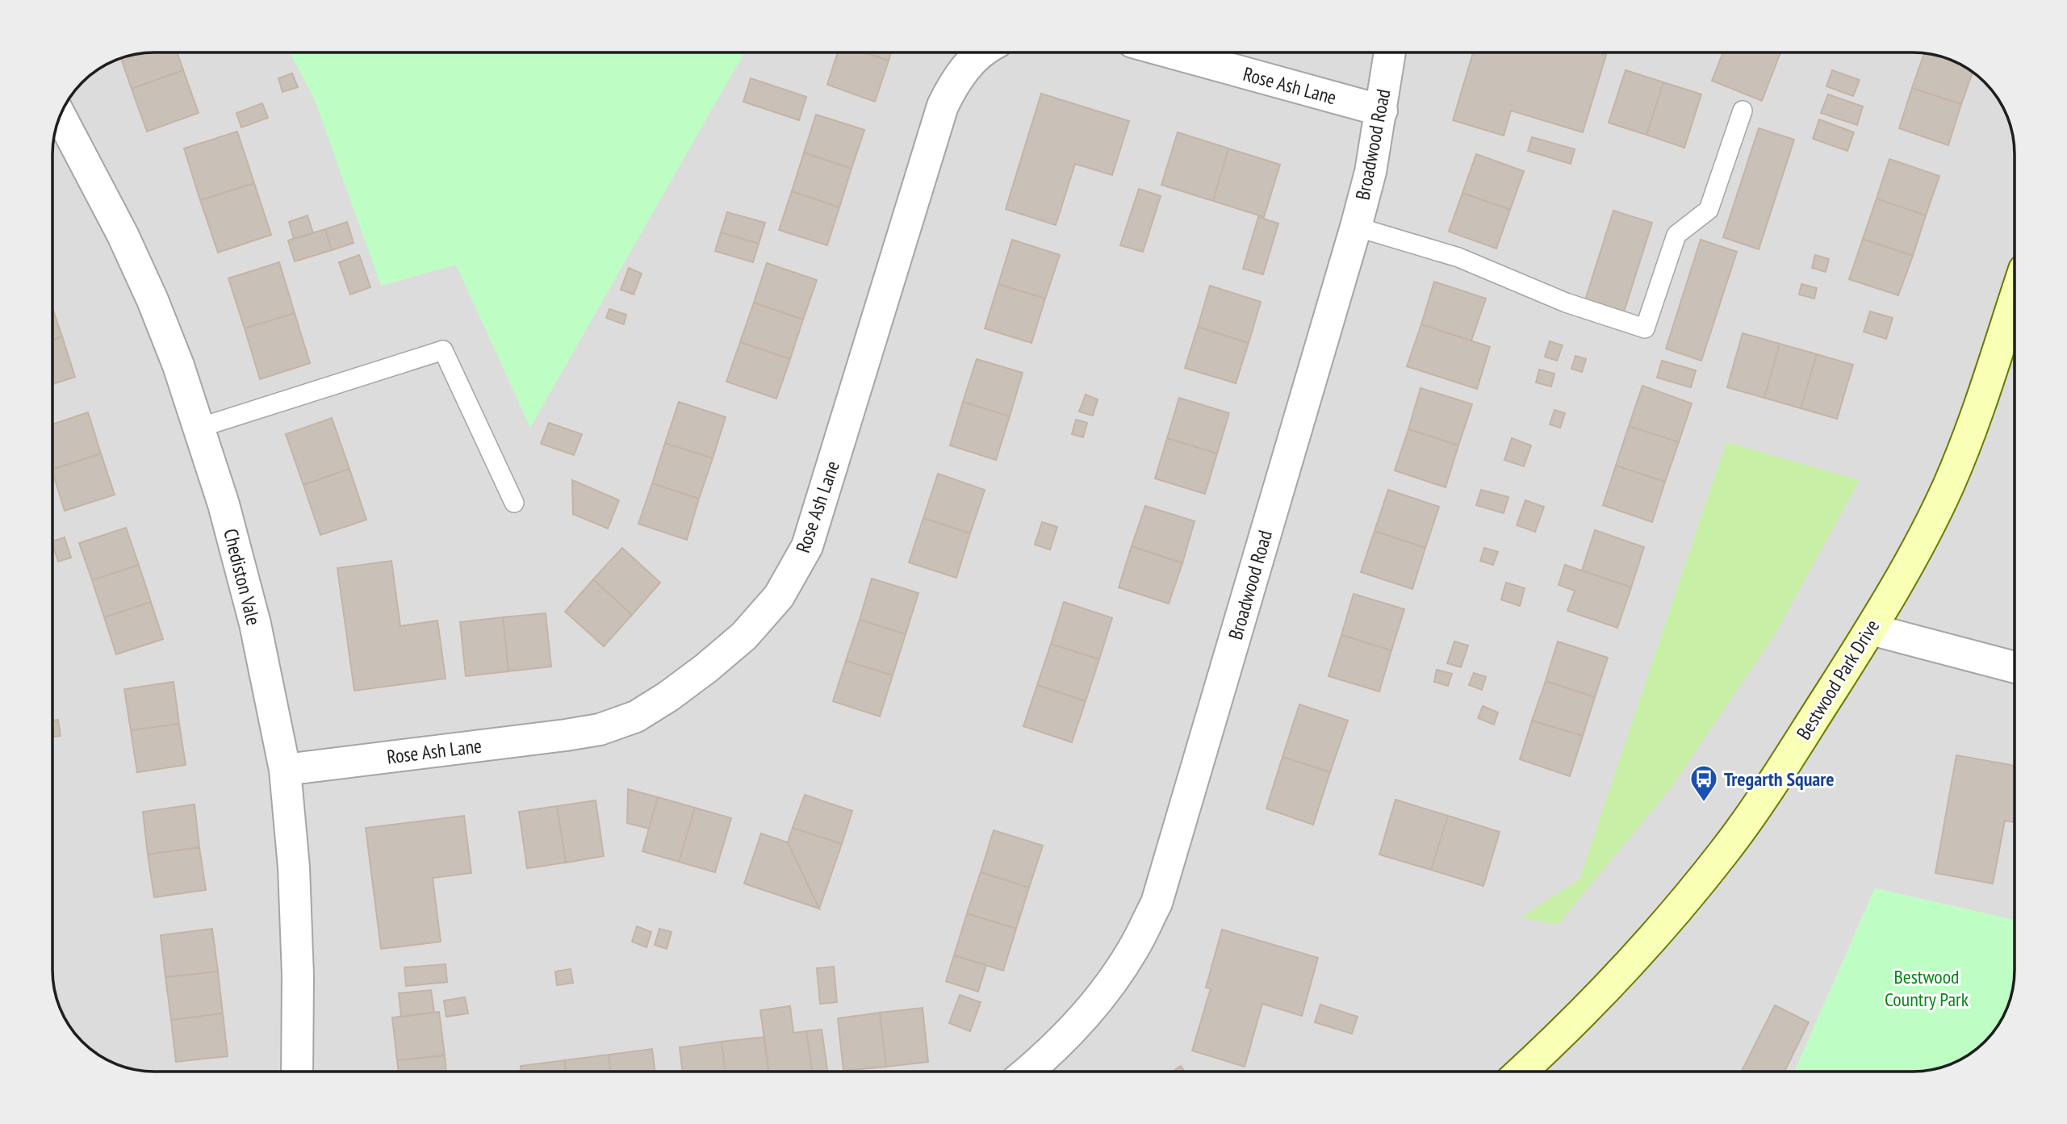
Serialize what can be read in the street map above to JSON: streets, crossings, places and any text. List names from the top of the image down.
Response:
{
  "streets": {
    "street": [
      "Rose Ash Lane",
      "Broadwood Road",
      "Chediston Vale",
      "Bestwood Park Drive"
    ]
  },
  "crossings": [
    ["Rose Ash Lane", "Broadwood Road"],
    ["Rose Ash Lane", "Chediston Vale"]
  ],
  "parks": ["Bestwood Country Park"],
  "places": {
    "bus stop": ["Tregarth Square"]
  }
}
